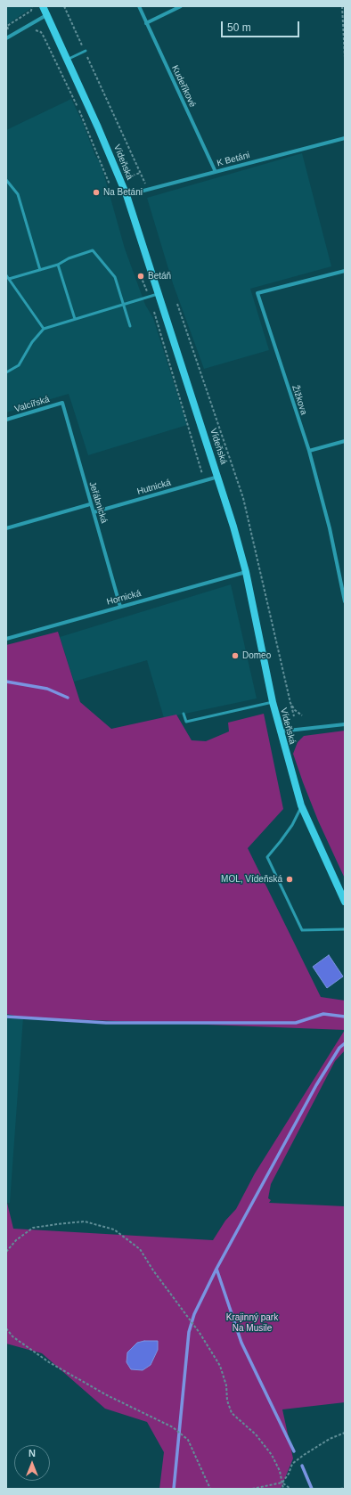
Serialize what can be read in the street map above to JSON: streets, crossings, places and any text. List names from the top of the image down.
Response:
{
  "streets": {
    "main road": ["Vídeňská"],
    "street": [
      "Kudeříkové",
      "K Betáni",
      "Žižkova",
      "Valcířská",
      "Hutnická",
      "Jeřábnická",
      "Hornická"
    ]
  },
  "crossings": [
    ["Kudeříkové", "K Betáni"],
    ["K Betáni", "Vídeňská"],
    ["Vídeňská", "Hutnická"],
    ["Vídeňská", "Hornická"],
    ["Valcířská", "Jeřábnická"],
    ["Hutnická", "Jeřábnická"],
    ["Jeřábnická", "Hornická"]
  ],
  "parks": ["Krajinný park Na Musile"],
  "places": [
    "Na Betáni",
    "Betáň",
    "Domeo",
    "MOL, Vídeňská"
  ],
  "scale_bar": "50 m",
  "north": "top"
}
